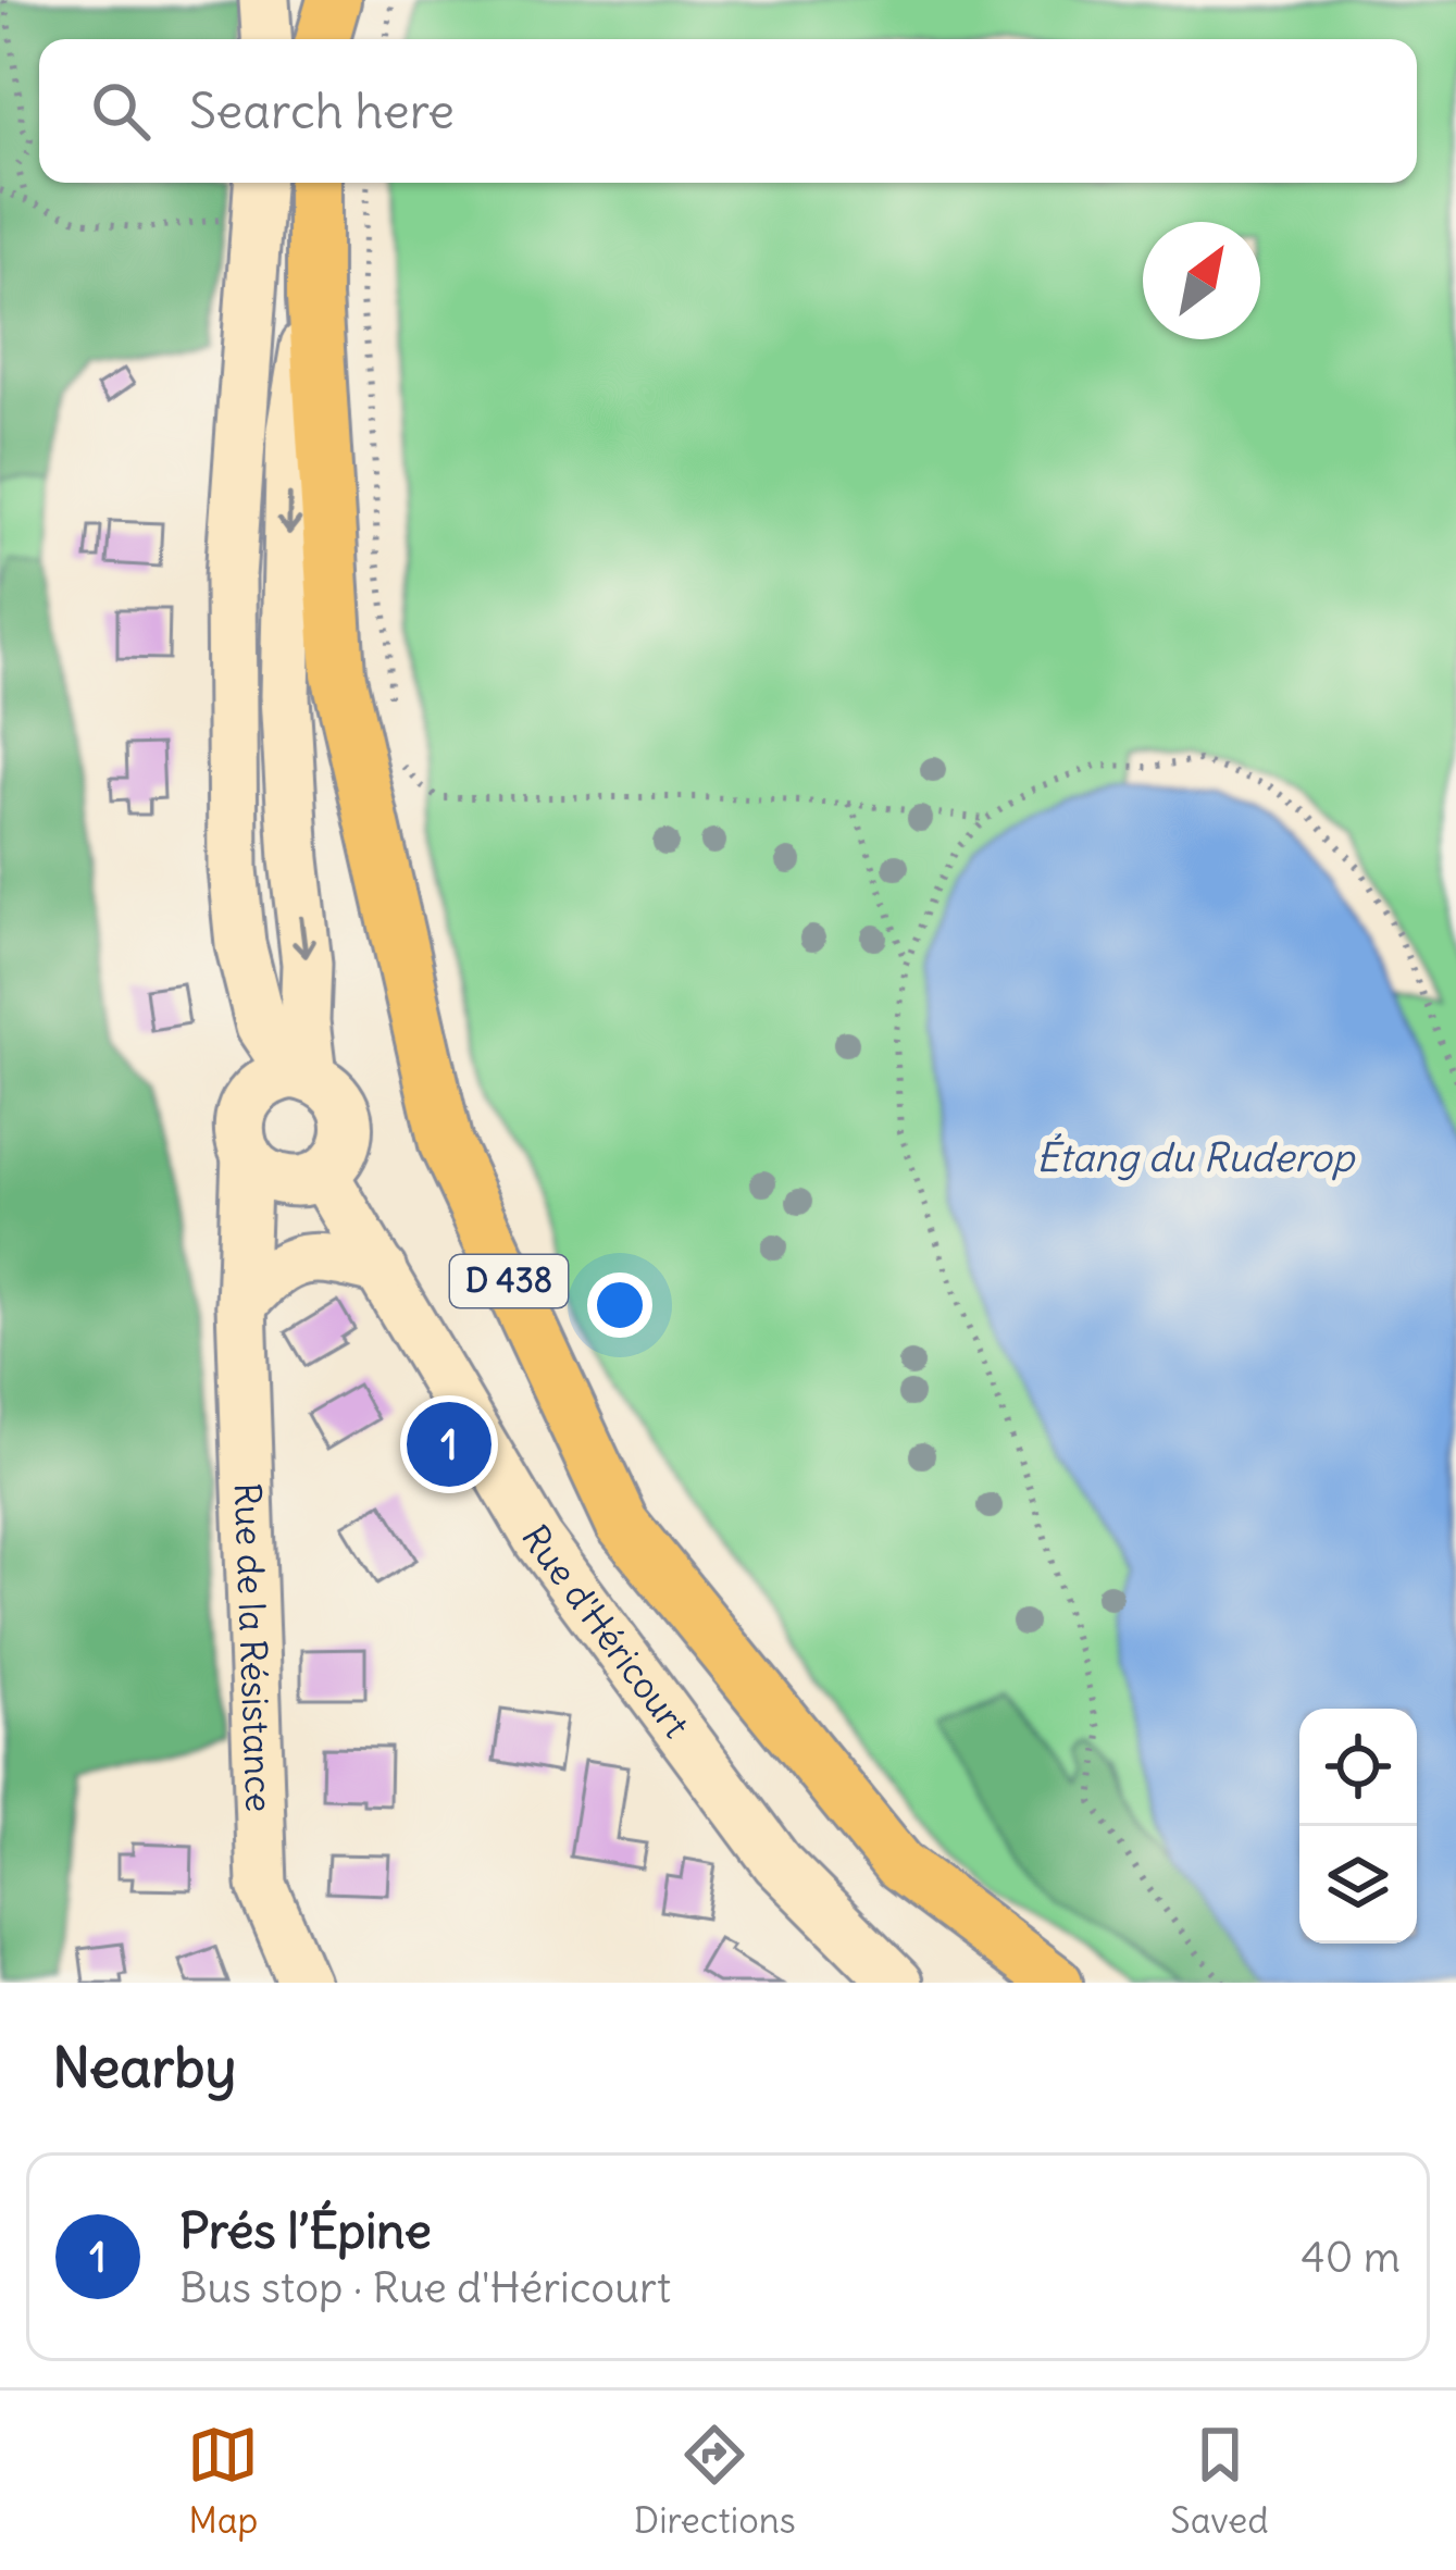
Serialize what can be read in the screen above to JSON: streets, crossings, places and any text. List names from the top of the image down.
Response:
{
  "streets": {
    "main road": ["D 438"],
    "street": ["Rue d'Héricourt", "Rue de la Résistance"]
  },
  "crossings": [
    ["Rue d'Héricourt", "Rue de la Résistance"]
  ],
  "water": ["Étang du Ruderop"],
  "north": "top right",
  "page": {
    "search": "Search here",
    "pins": "1",
    "heading": "Nearby",
    "list": [
      {
        "mark": "1",
        "name": "Prés l’Épine",
        "note": "Bus stop · Rue d'Héricourt",
        "value": "40 m"
      }
    ],
    "nav": ["Map", "Directions", "Saved"]
  }
}
